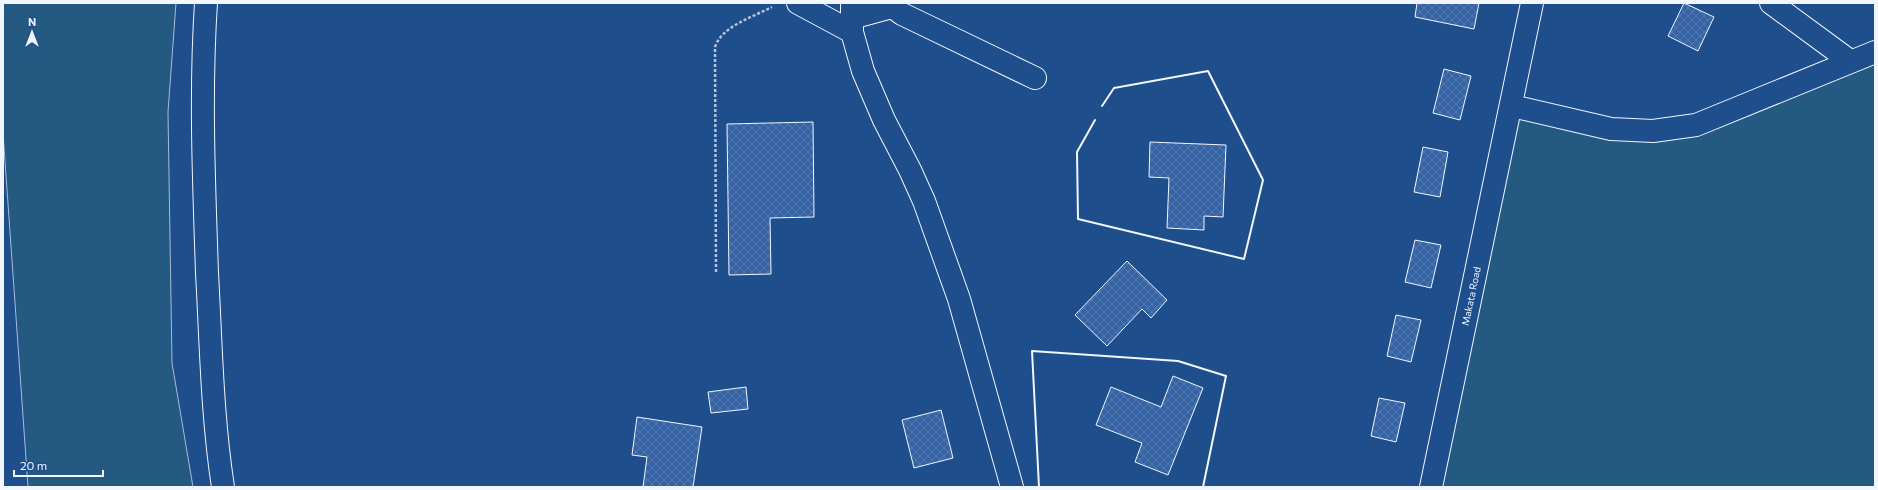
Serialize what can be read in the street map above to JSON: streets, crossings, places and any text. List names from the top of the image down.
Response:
{
  "streets": {
    "main road": ["Makata Road"]
  },
  "scale_bar": "20 m",
  "north": "top"
}
